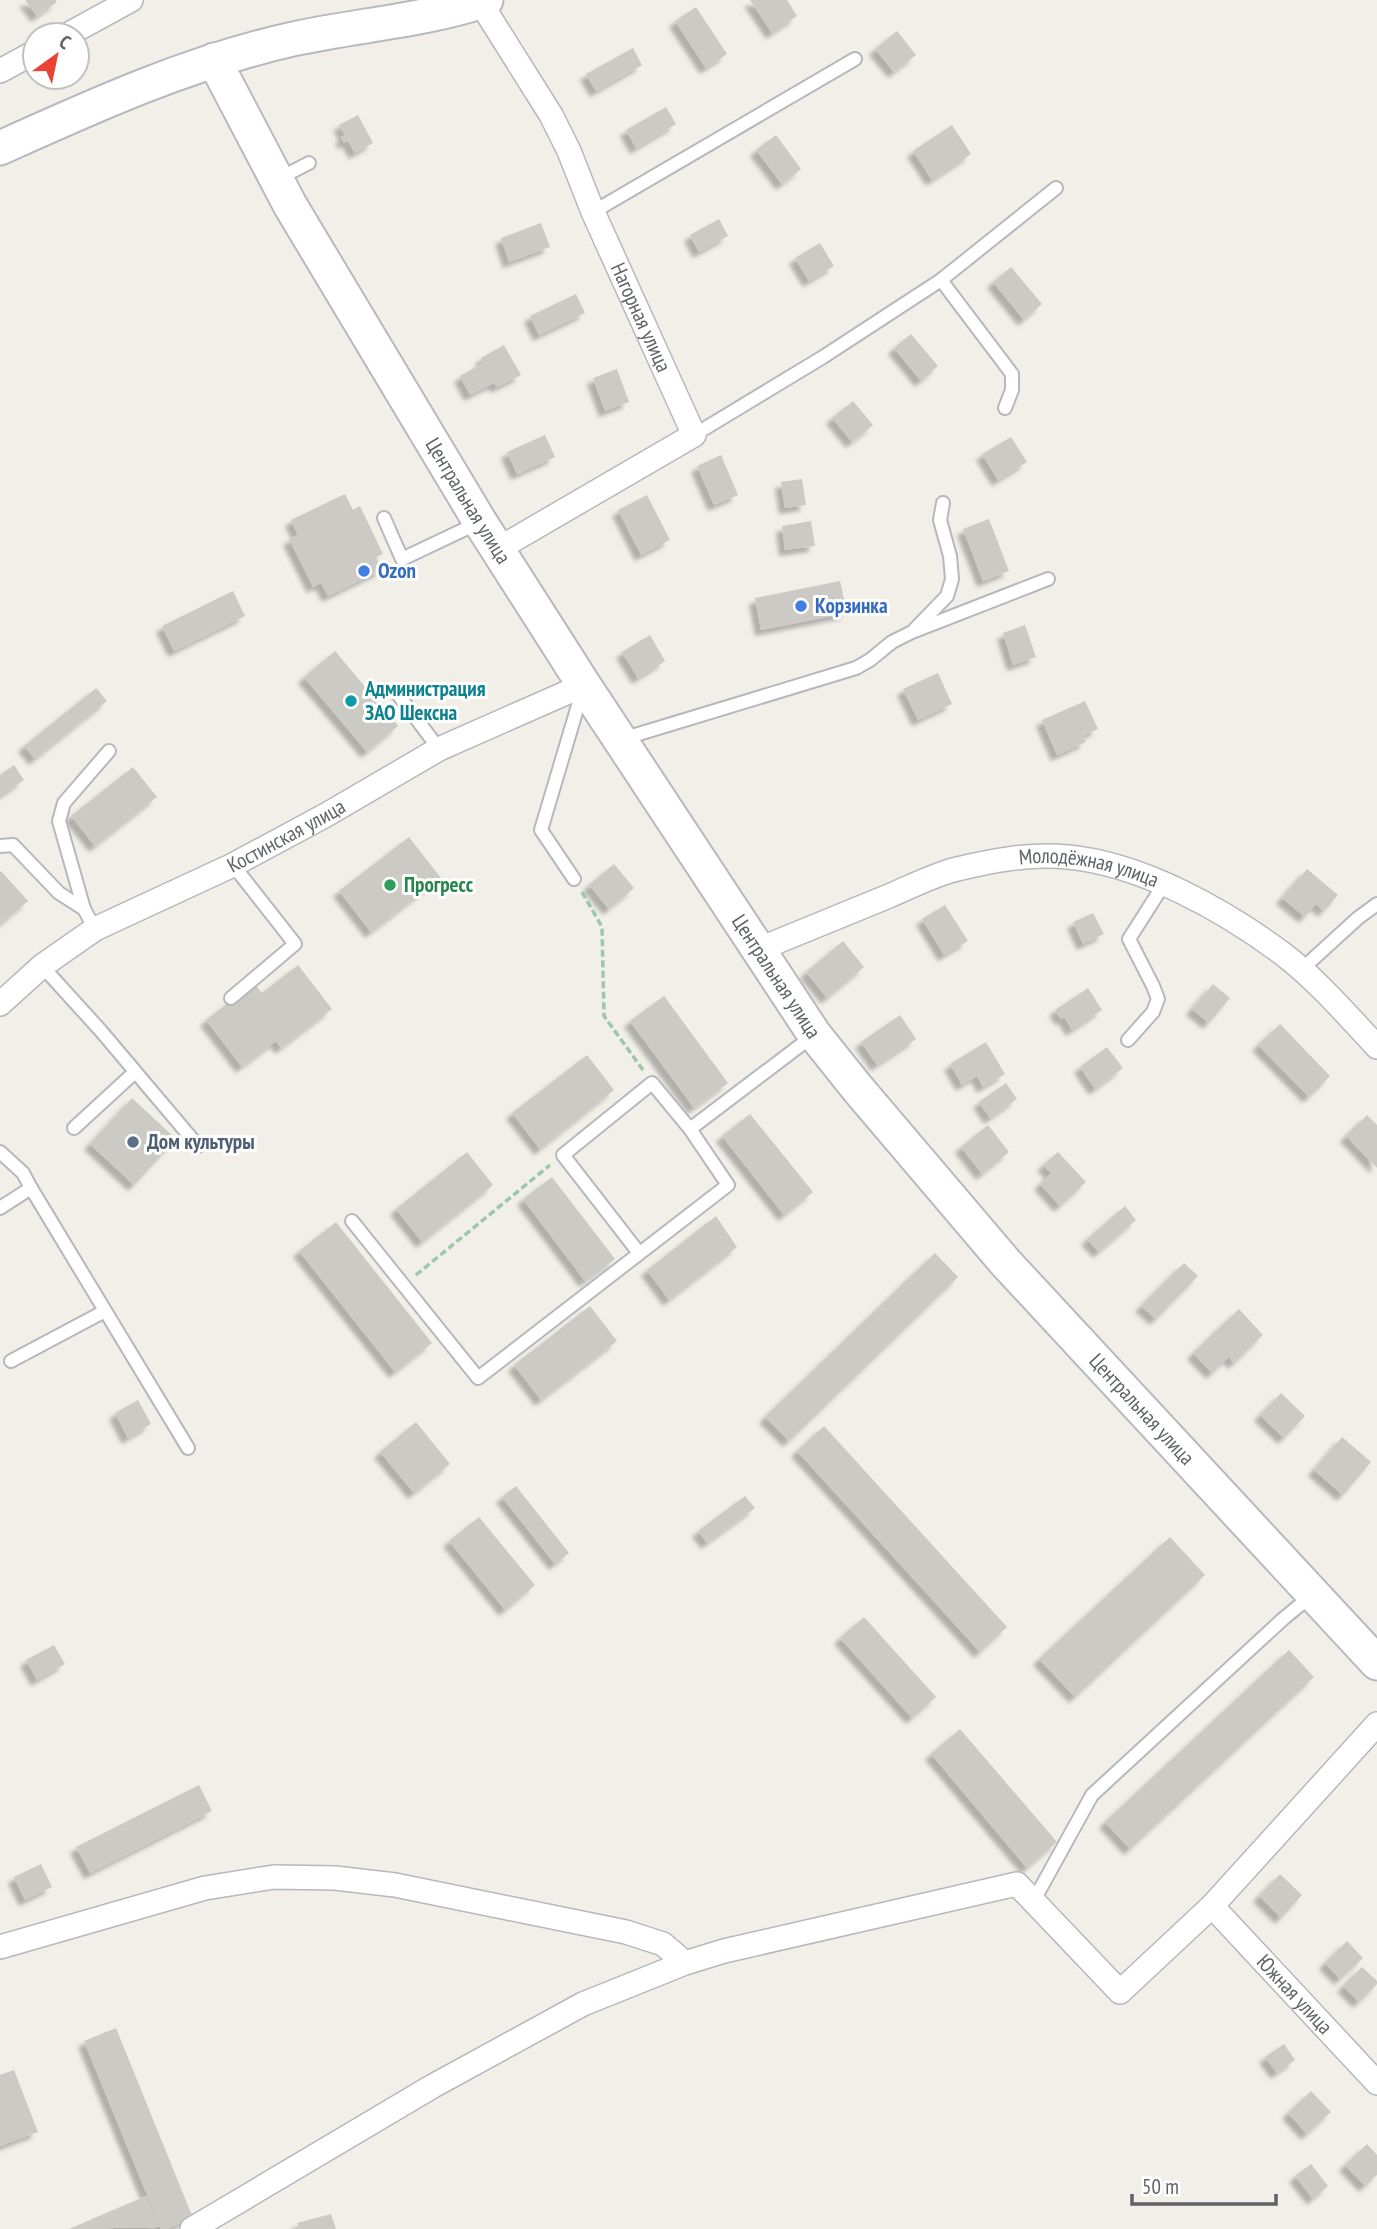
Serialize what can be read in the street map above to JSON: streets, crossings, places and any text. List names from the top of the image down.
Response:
{
  "streets": {
    "street": [
      "Нагорная улица",
      "Центральная улица",
      "Костинская улица",
      "Молодёжная улица",
      "Южная улица"
    ]
  },
  "crossings": [
    ["Центральная улица", "Костинская улица"],
    ["Центральная улица", "Молодёжная улица"]
  ],
  "places": [
    "Ozon",
    "Корзинка",
    "Администрация ЗАО Шексна",
    "Прогресс",
    "Дом культуры"
  ],
  "scale_bar": "50 m",
  "north": "top right"
}
